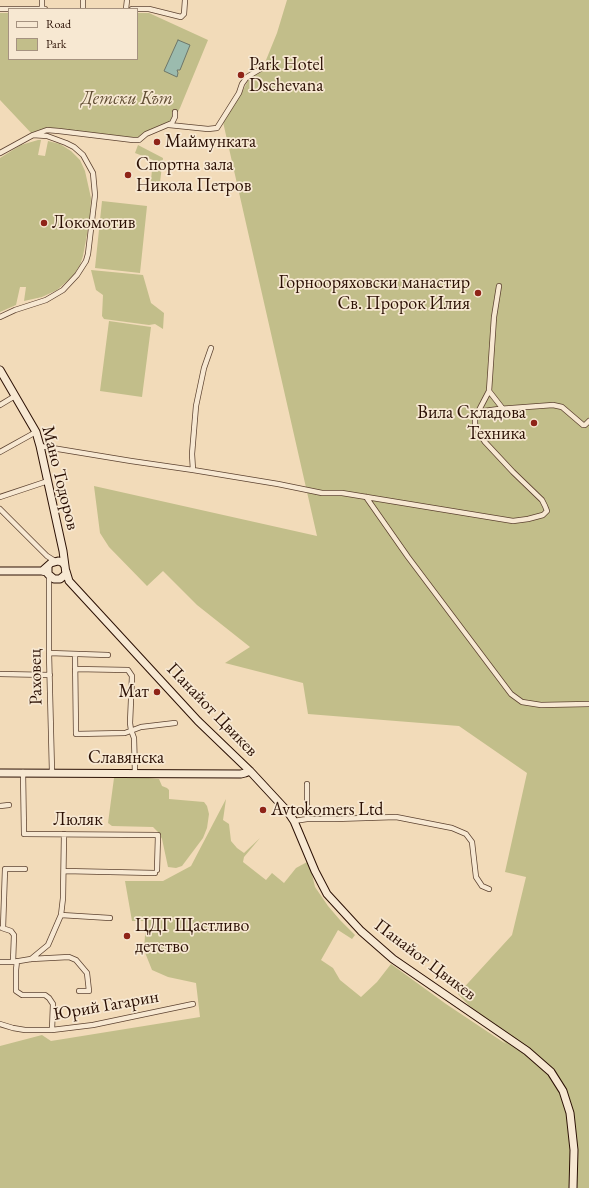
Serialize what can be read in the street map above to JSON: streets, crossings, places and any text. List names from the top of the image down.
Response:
{
  "streets": {
    "street": [
      "Мано Тодоров",
      "Раховец",
      "Панайот Цвикев",
      "Славянска",
      "Люляк",
      "Юрий Гагарин"
    ]
  },
  "crossings": [
    ["Мано Тодоров", "Раховец"],
    ["Мано Тодоров", "Панайот Цвикев"],
    ["Раховец", "Панайот Цвикев"],
    ["Раховец", "Славянска"],
    ["Панайот Цвикев", "Славянска"],
    ["Славянска", "Люляк"]
  ],
  "parks": ["Детски Кът"],
  "places": [
    "Park Hotel Dschevana",
    "Маймунката",
    "Спортна зала Никола Петров",
    "Локомотив",
    "Горнооряховски манастир Св. Пророк Илия",
    "Вила Складова Техника",
    "Мат",
    "Avtokomers Ltd",
    "ЦДГ Щастливо детство"
  ],
  "legend": ["Road", "Park"]
}
